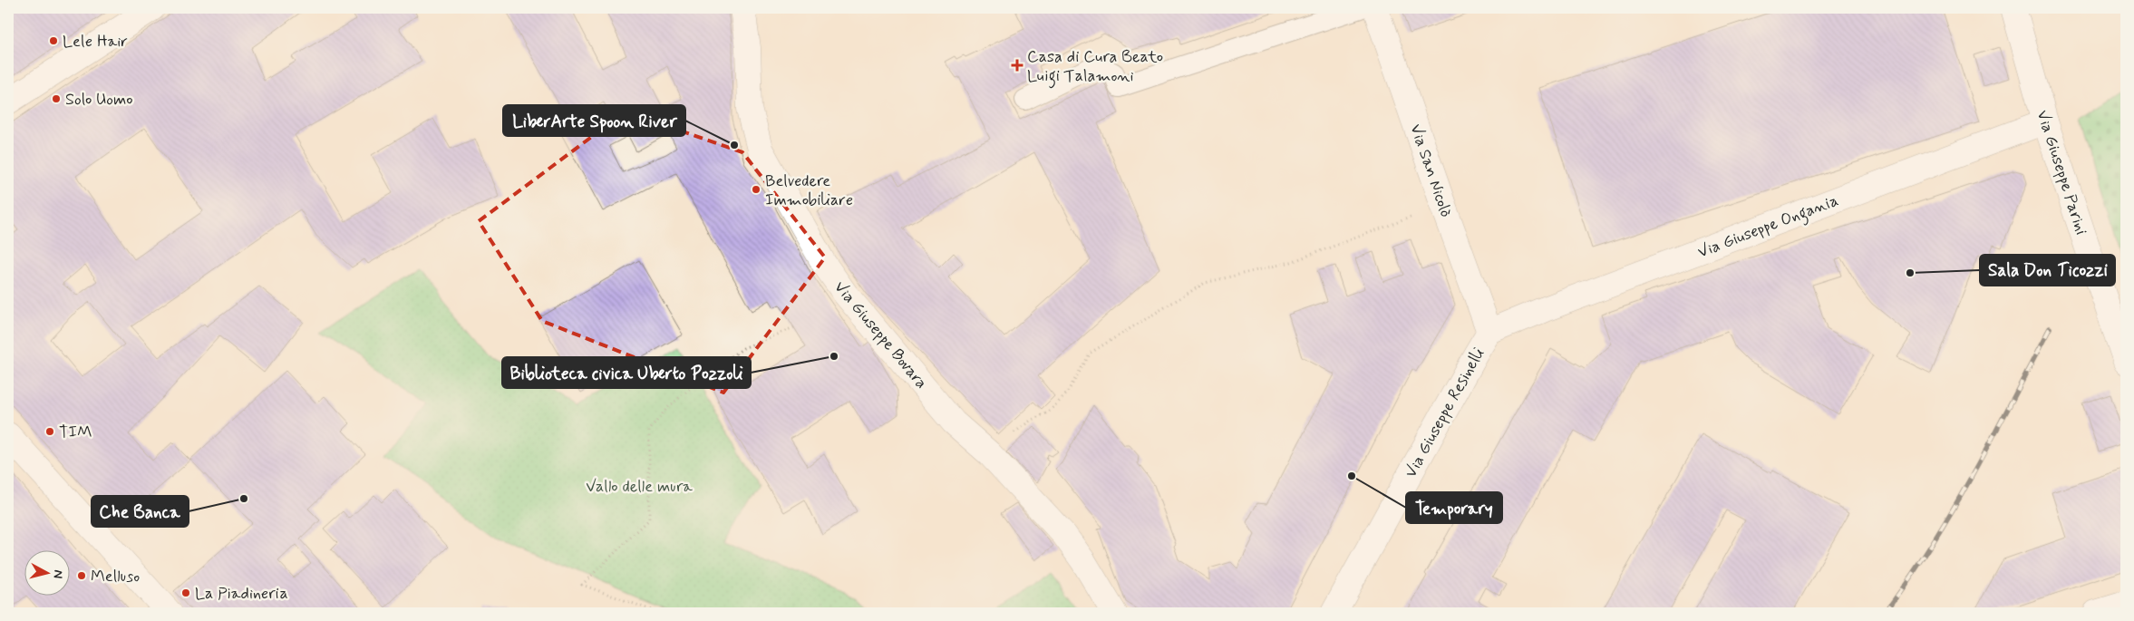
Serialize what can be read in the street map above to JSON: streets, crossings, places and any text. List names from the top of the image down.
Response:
{
  "streets": {
    "street": [
      "Via San Nicolò",
      "Via Giuseppe Parini",
      "Via Giuseppe Ongania",
      "Via Giuseppe Bovara",
      "Via Giuseppe Resinelli"
    ]
  },
  "crossings": [
    ["Via San Nicolò", "Via Giuseppe Ongania"],
    ["Via San Nicolò", "Via Giuseppe Resinelli"],
    ["Via Giuseppe Parini", "Via Giuseppe Ongania"],
    ["Via Giuseppe Ongania", "Via Giuseppe Resinelli"]
  ],
  "parks": ["Vallo delle mura"],
  "places": {
    "other": [
      "Lele Hair",
      "Solo Uomo",
      "LiberArte Spoon River",
      "Belvedere Immobiliare",
      "Sala Don Ticozzi",
      "Biblioteca civica Uberto Pozzoli",
      "TIM",
      "Temporary",
      "Che Banca",
      "Melluso",
      "La Piadineria"
    ],
    "health": ["Casa di Cura Beato Luigi Talamoni"]
  },
  "north": "right"
}
